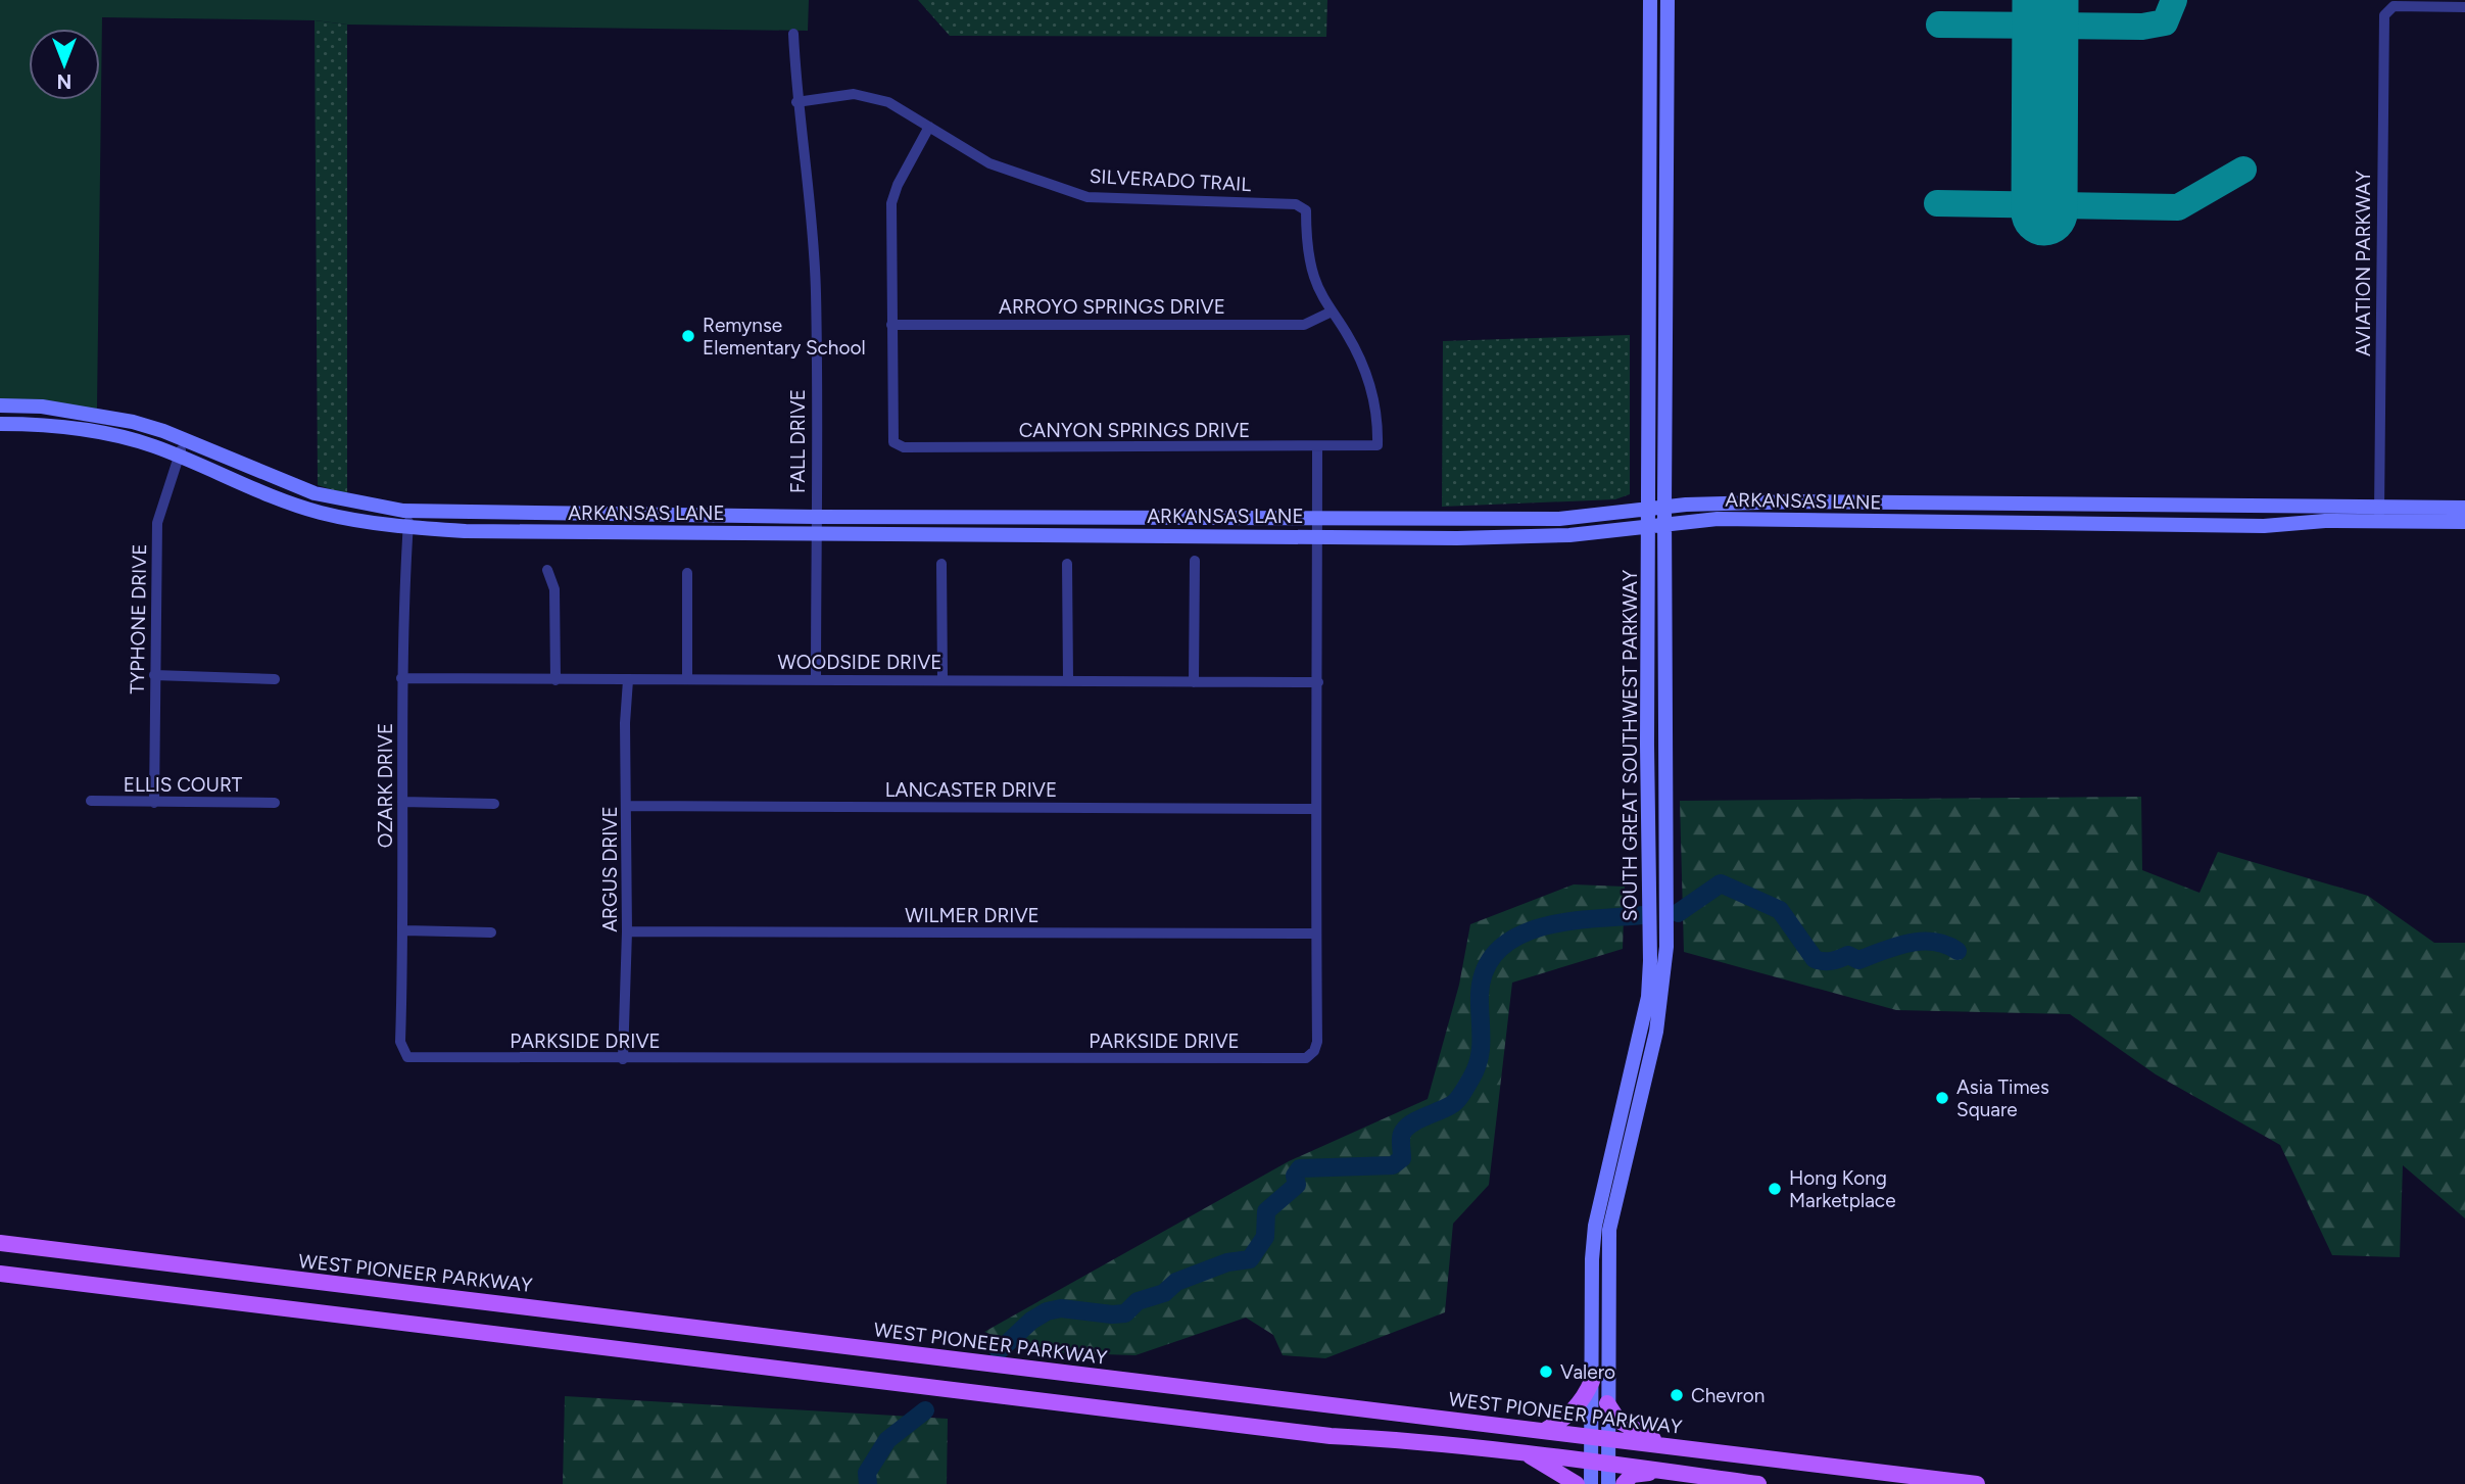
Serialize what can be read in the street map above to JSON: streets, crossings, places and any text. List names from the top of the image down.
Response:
{
  "streets": {
    "main road": ["ARKANSAS LANE", "SOUTH GREAT SOUTHWEST PARKWAY", "WEST PIONEER PARKWAY"],
    "street": [
      "SILVERADO TRAIL",
      "AVIATION PARKWAY",
      "ARROYO SPRINGS DRIVE",
      "CANYON SPRINGS DRIVE",
      "FALL DRIVE",
      "TYPHONE DRIVE",
      "WOODSIDE DRIVE",
      "ELLIS COURT",
      "OZARK DRIVE",
      "LANCASTER DRIVE",
      "ARGUS DRIVE",
      "WILMER DRIVE",
      "PARKSIDE DRIVE"
    ]
  },
  "crossings": [
    ["SILVERADO TRAIL", "ARROYO SPRINGS DRIVE"],
    ["SILVERADO TRAIL", "CANYON SPRINGS DRIVE"],
    ["SILVERADO TRAIL", "FALL DRIVE"],
    ["AVIATION PARKWAY", "ARKANSAS LANE"],
    ["ARROYO SPRINGS DRIVE", "CANYON SPRINGS DRIVE"],
    ["CANYON SPRINGS DRIVE", "PARKSIDE DRIVE"],
    ["FALL DRIVE", "ARKANSAS LANE"],
    ["FALL DRIVE", "WOODSIDE DRIVE"],
    ["ARKANSAS LANE", "TYPHONE DRIVE"],
    ["ARKANSAS LANE", "SOUTH GREAT SOUTHWEST PARKWAY"],
    ["ARKANSAS LANE", "OZARK DRIVE"],
    ["ARKANSAS LANE", "PARKSIDE DRIVE"],
    ["TYPHONE DRIVE", "ELLIS COURT"],
    ["WOODSIDE DRIVE", "OZARK DRIVE"],
    ["WOODSIDE DRIVE", "ARGUS DRIVE"],
    ["WOODSIDE DRIVE", "PARKSIDE DRIVE"],
    ["SOUTH GREAT SOUTHWEST PARKWAY", "WEST PIONEER PARKWAY"],
    ["OZARK DRIVE", "PARKSIDE DRIVE"],
    ["LANCASTER DRIVE", "ARGUS DRIVE"],
    ["LANCASTER DRIVE", "PARKSIDE DRIVE"],
    ["ARGUS DRIVE", "WILMER DRIVE"],
    ["ARGUS DRIVE", "PARKSIDE DRIVE"],
    ["WILMER DRIVE", "PARKSIDE DRIVE"]
  ],
  "places": [
    "Remynse Elementary School",
    "Asia Times Square",
    "Hong Kong Marketplace",
    "Valero",
    "Chevron"
  ],
  "north": "bottom"
}
